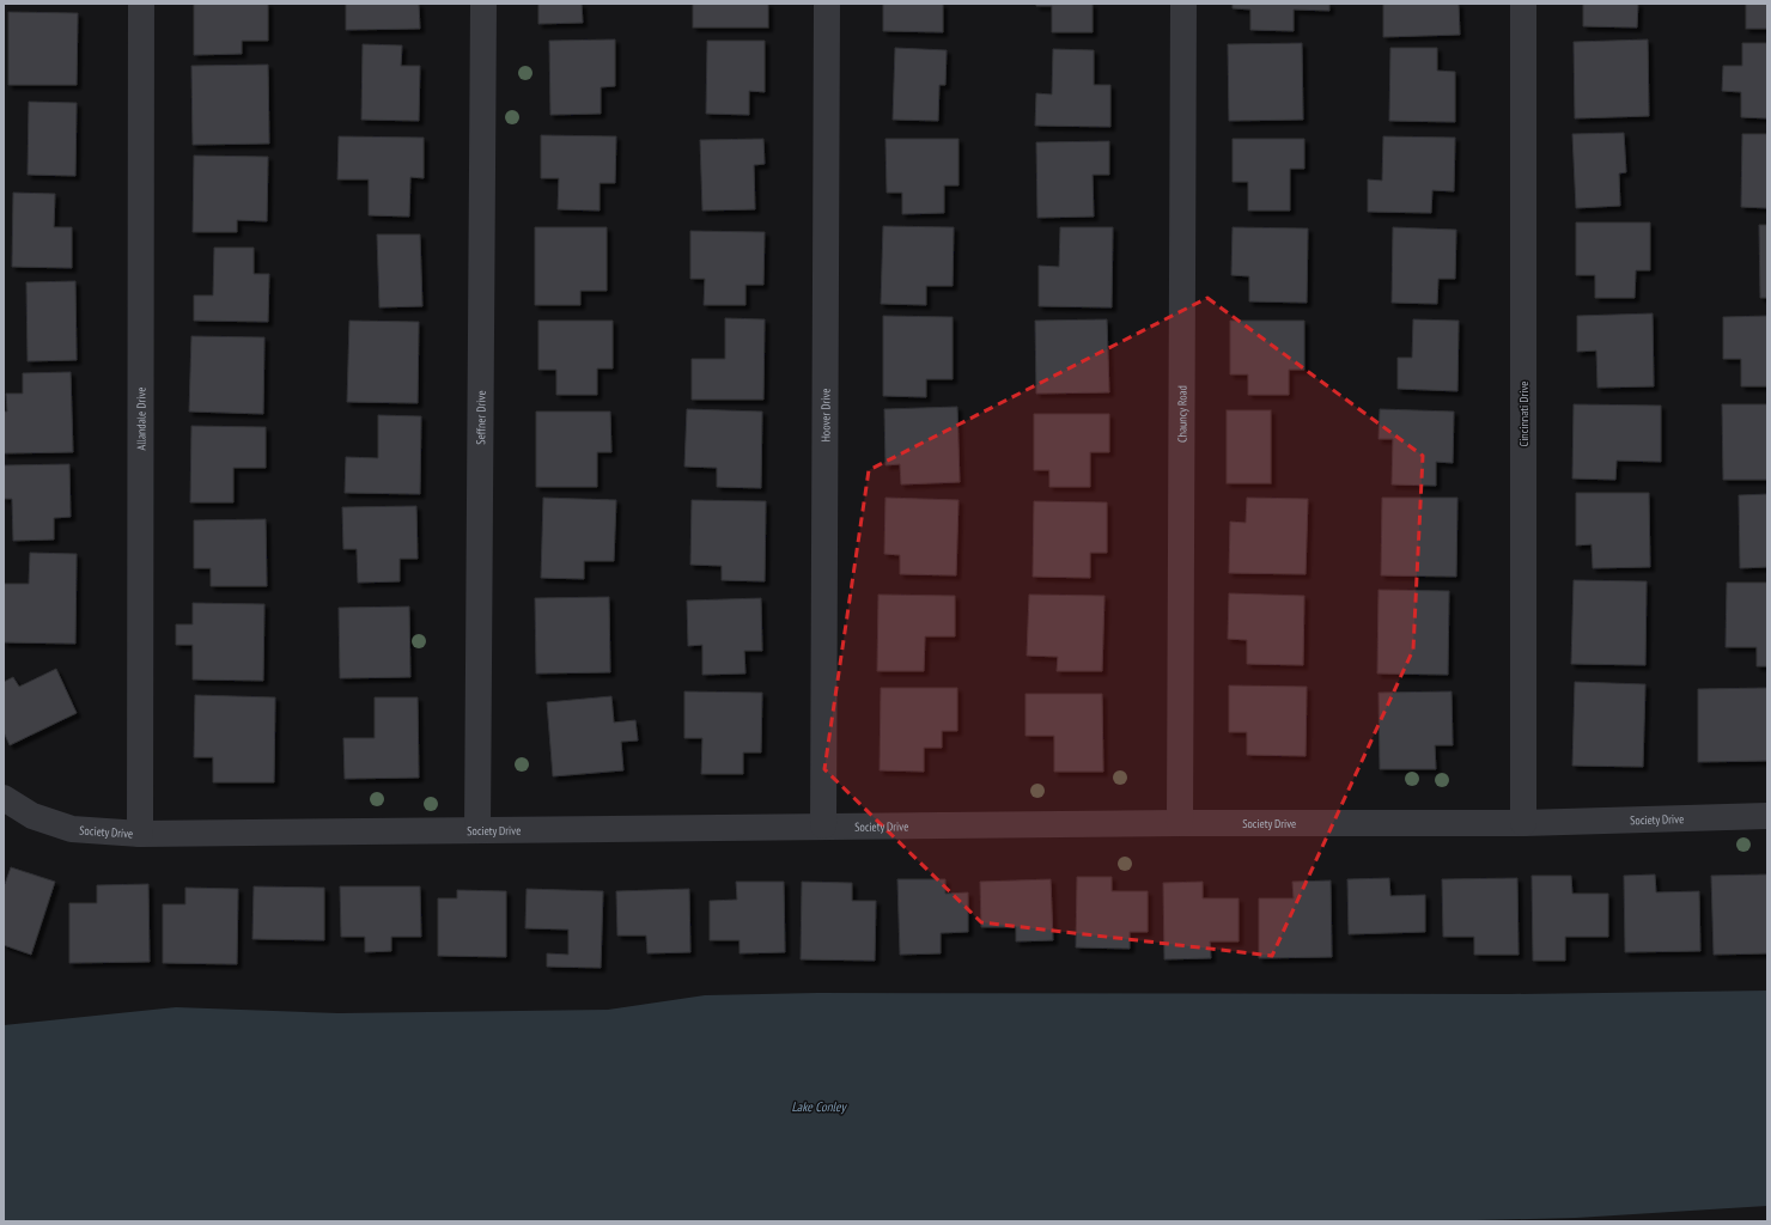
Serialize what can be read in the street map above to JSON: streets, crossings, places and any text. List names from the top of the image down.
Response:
{
  "streets": {
    "street": [
      "Chauncy Road",
      "Cincinnati Drive",
      "Hoover Drive",
      "Seffner Drive",
      "Allandale Drive",
      "Society Drive"
    ]
  },
  "crossings": [
    ["Chauncy Road", "Society Drive"],
    ["Cincinnati Drive", "Society Drive"],
    ["Hoover Drive", "Society Drive"],
    ["Seffner Drive", "Society Drive"],
    ["Allandale Drive", "Society Drive"]
  ],
  "water": ["Lake Conley"]
}
